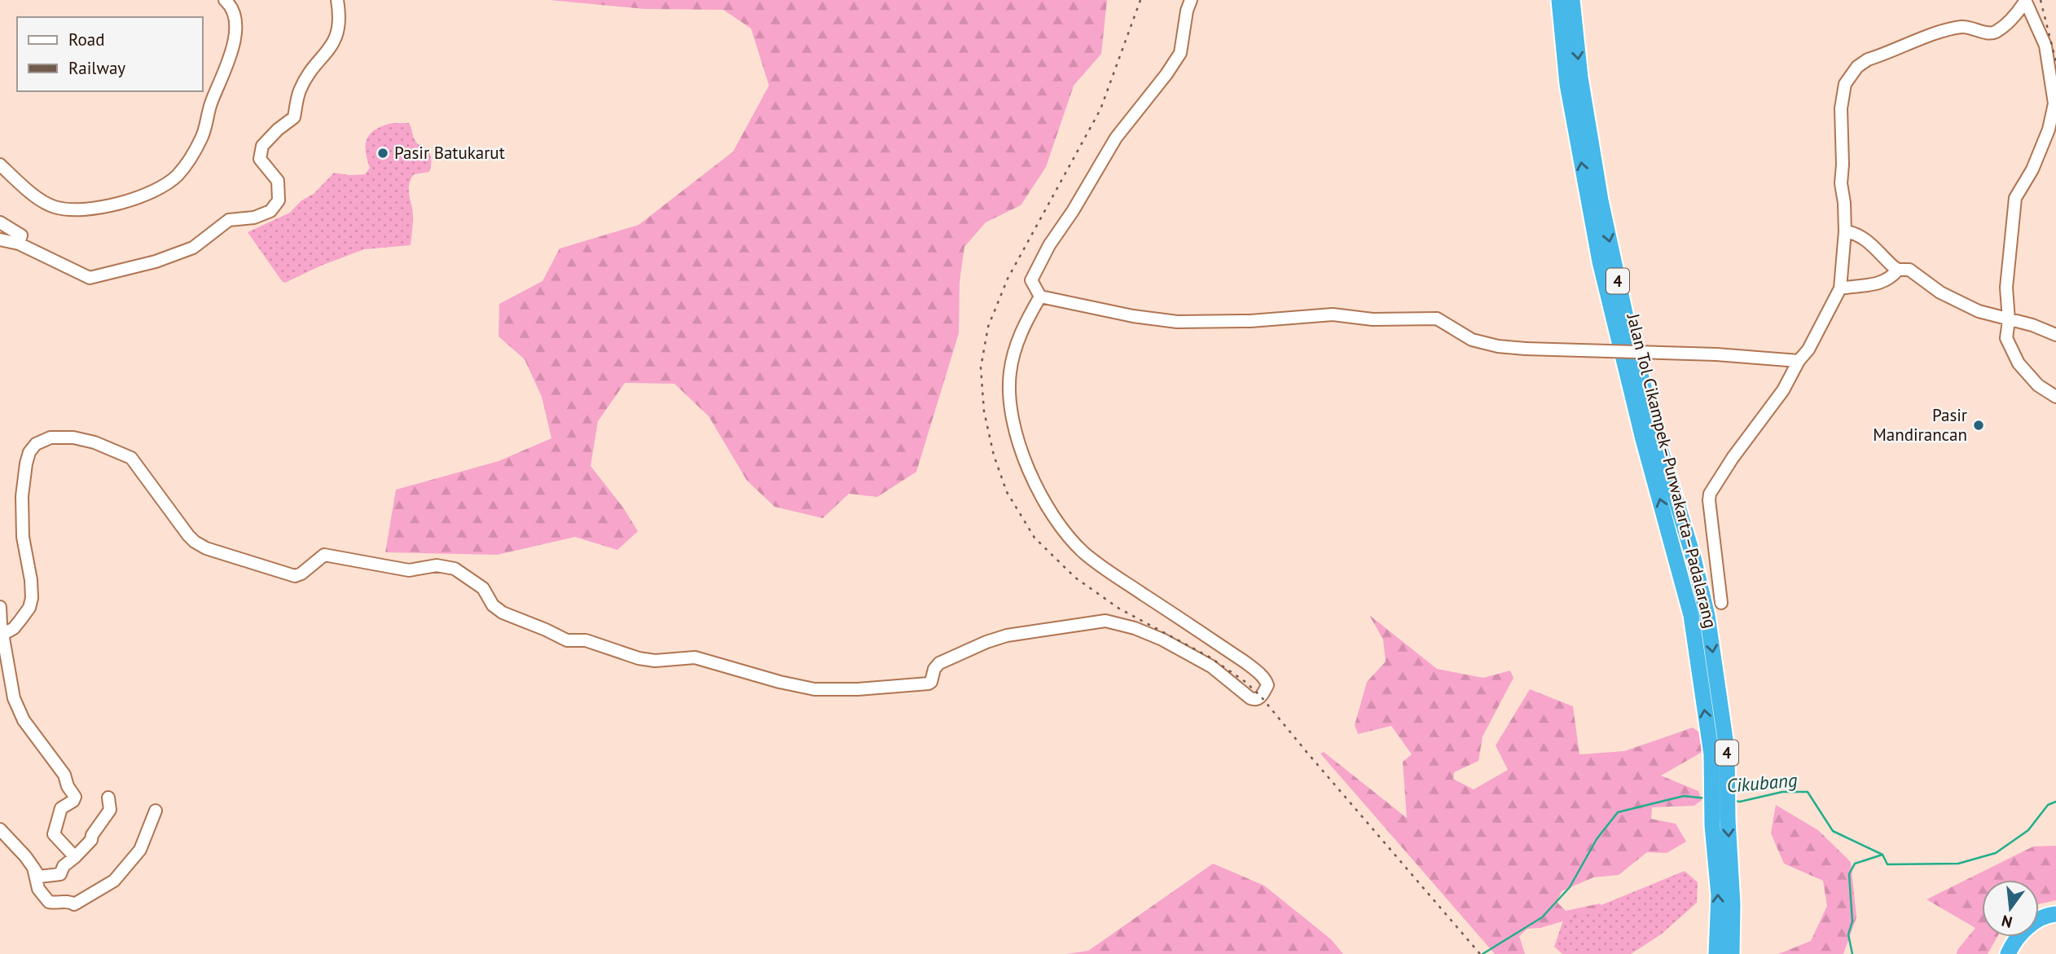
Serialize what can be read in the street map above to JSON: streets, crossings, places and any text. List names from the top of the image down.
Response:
{
  "streets": {
    "highway": ["4", "Jalan Tol Cikampek–Purwakarta–Padalarang"]
  },
  "water": ["Cikubang"],
  "places": ["Pasir Batukarut", "Pasir Mandirancan"],
  "legend": ["Road", "Railway"],
  "north": "bottom"
}
